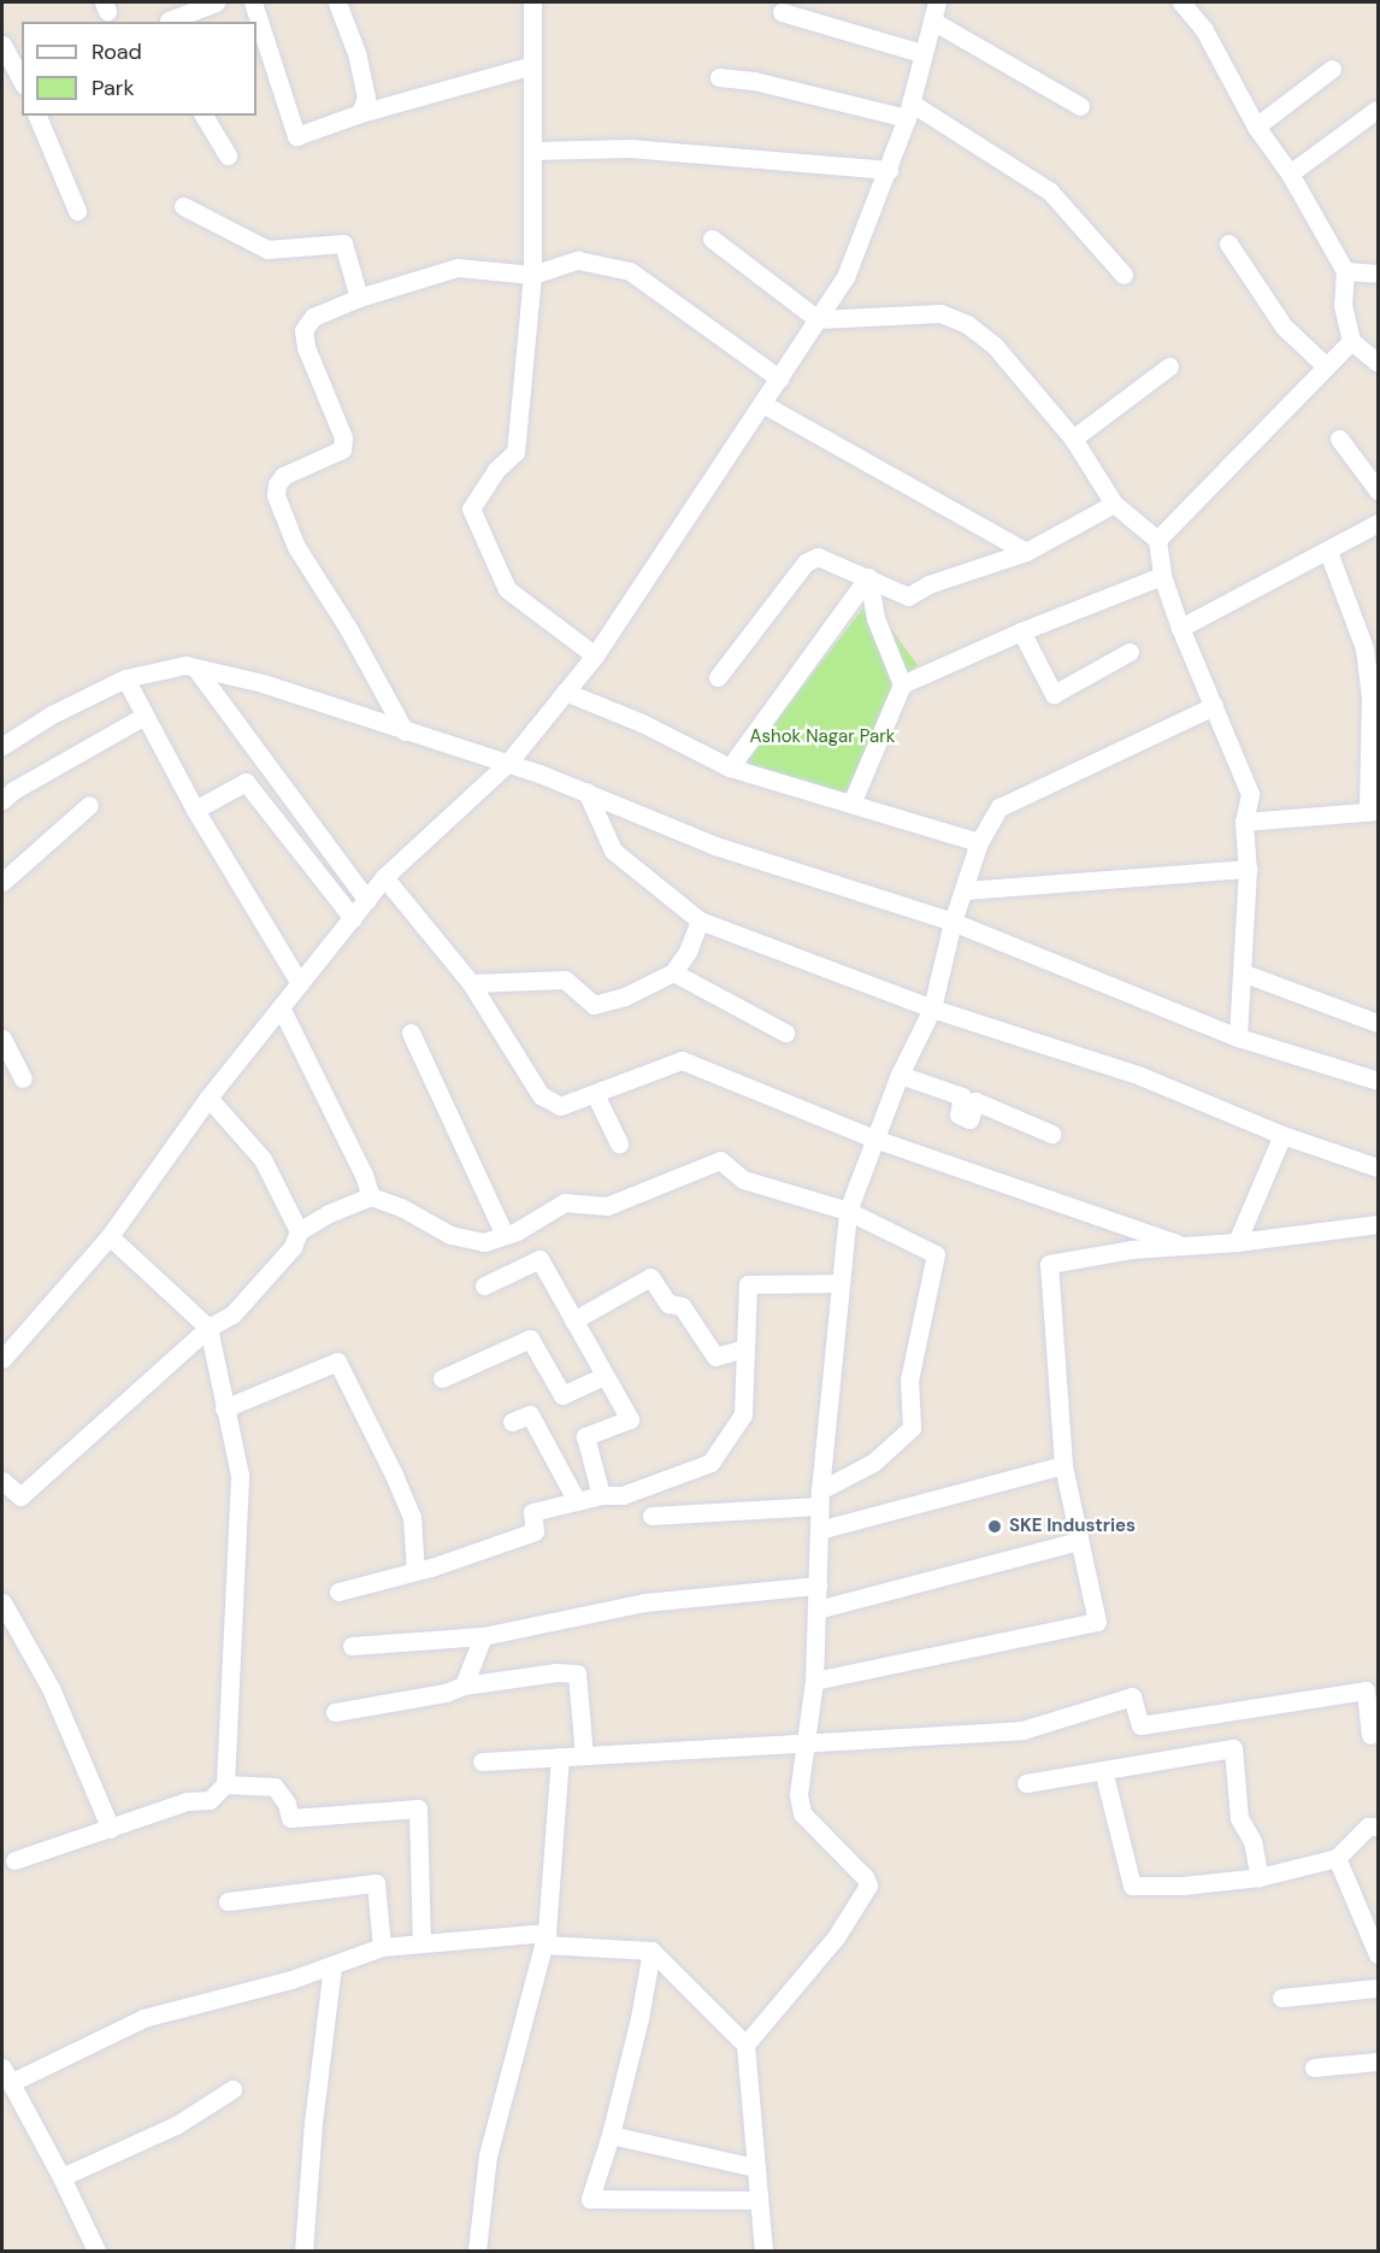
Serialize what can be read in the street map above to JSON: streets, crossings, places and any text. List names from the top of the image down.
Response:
{
  "parks": ["Ashok Nagar Park"],
  "places": ["SKE Industries"],
  "legend": ["Road", "Park"]
}
